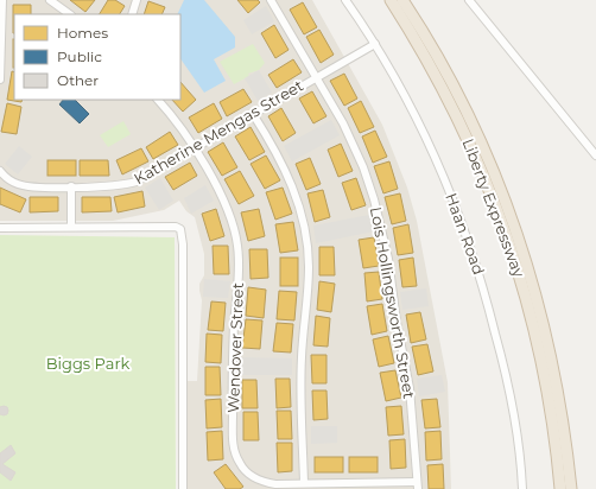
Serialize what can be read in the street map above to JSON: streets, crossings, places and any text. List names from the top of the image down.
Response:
{
  "streets": {
    "highway": ["Liberty Expressway"],
    "street": [
      "Katherine Mengas Street",
      "Haan Road",
      "Lois Hollingsworth Street",
      "Wendover Street"
    ]
  },
  "crossings": [
    ["Katherine Mengas Street", "Haan Road"],
    ["Katherine Mengas Street", "Lois Hollingsworth Street"],
    ["Katherine Mengas Street", "Wendover Street"],
    ["Lois Hollingsworth Street", "Wendover Street"]
  ],
  "parks": ["Biggs Park"],
  "legend": ["Homes", "Public", "Other"]
}
